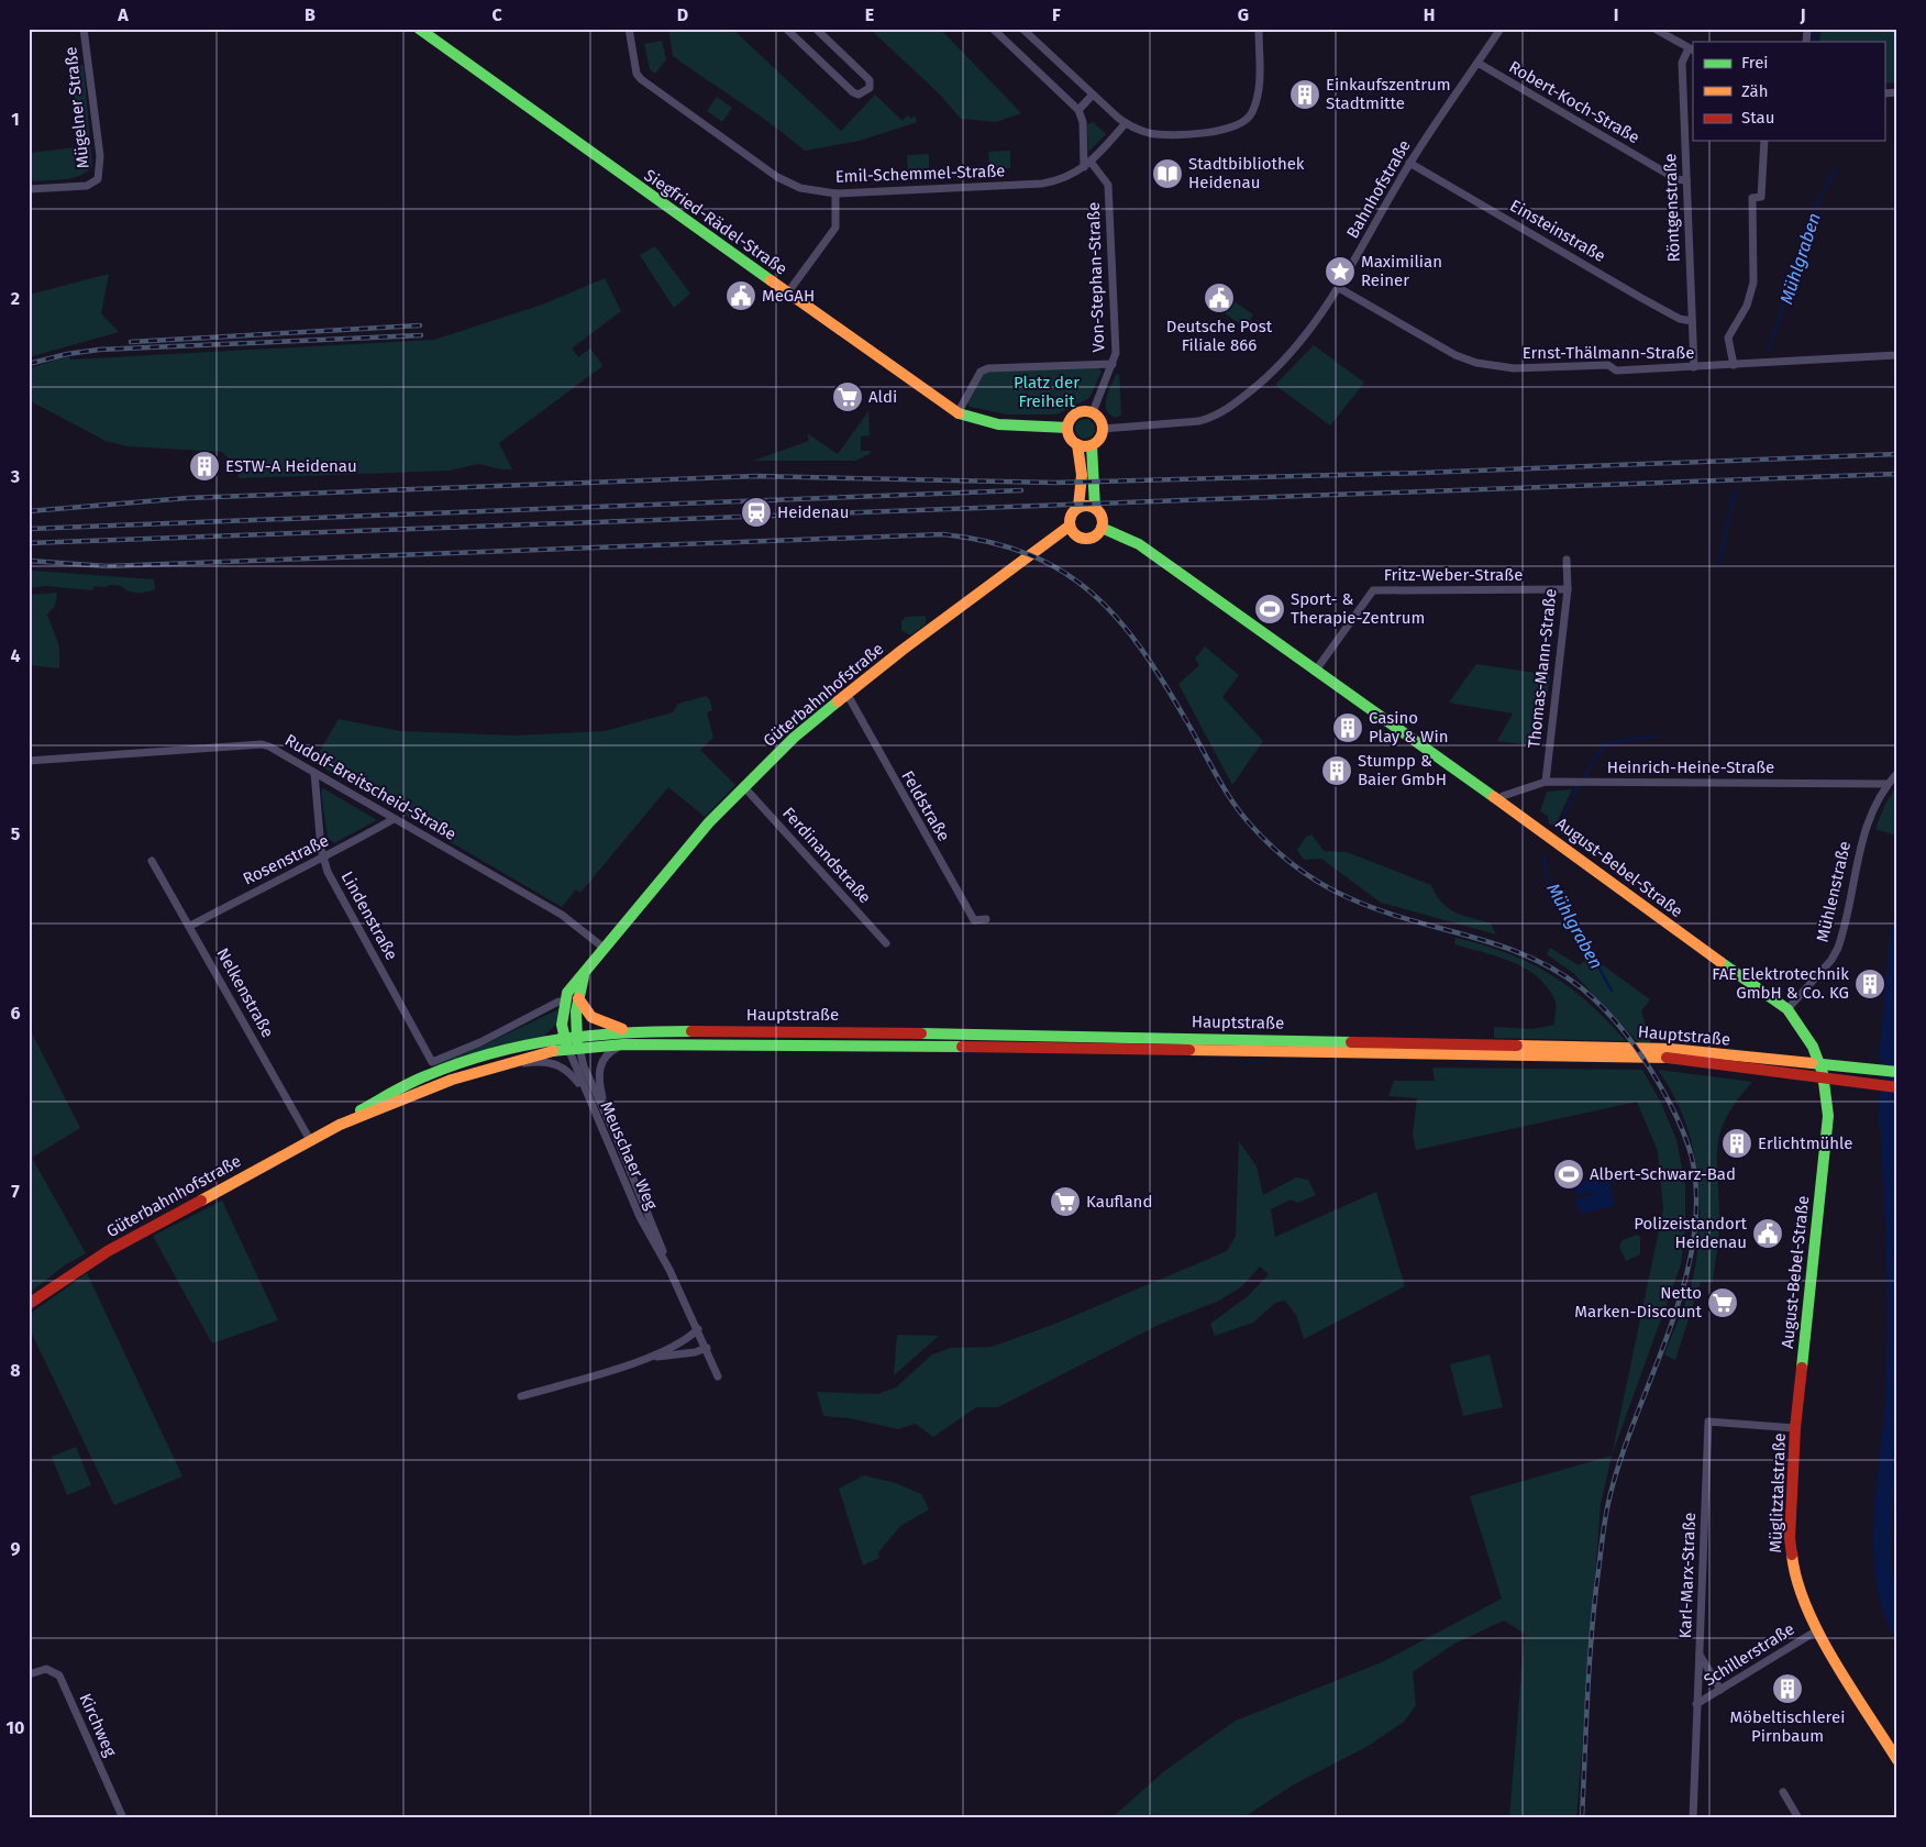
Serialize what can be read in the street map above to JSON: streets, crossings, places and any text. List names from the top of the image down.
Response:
{
  "streets": {
    "main road": [
      "Siegfried-Rädel-Straße",
      "Güterbahnhofstraße",
      "August-Bebel-Straße",
      "Hauptstraße",
      "Müglitztalstraße"
    ],
    "street": [
      "Robert-Koch-Straße",
      "Mügelner Straße",
      "Emil-Schemmel-Straße",
      "Bahnhofstraße",
      "Röntgenstraße",
      "Einsteinstraße",
      "Von-Stephan-Straße",
      "Ernst-Thälmann-Straße",
      "Fritz-Weber-Straße",
      "Thomas-Mann-Straße",
      "Heinrich-Heine-Straße",
      "Rudolf-Breitscheid-Straße",
      "Feldstraße",
      "Ferdinandstraße",
      "Rosenstraße",
      "Mühlenstraße",
      "Lindenstraße",
      "Nelkenstraße",
      "Meuschaer Weg",
      "Karl-Marx-Straße",
      "Schillerstraße",
      "Kirchweg"
    ]
  },
  "crossings": [
    ["Robert-Koch-Straße", "Bahnhofstraße"],
    ["Robert-Koch-Straße", "Röntgenstraße"],
    ["Emil-Schemmel-Straße", "Von-Stephan-Straße"],
    ["Bahnhofstraße", "Siegfried-Rädel-Straße"],
    ["Bahnhofstraße", "Einsteinstraße"],
    ["Bahnhofstraße", "Ernst-Thälmann-Straße"],
    ["Röntgenstraße", "Einsteinstraße"],
    ["Röntgenstraße", "Ernst-Thälmann-Straße"],
    ["Fritz-Weber-Straße", "Thomas-Mann-Straße"],
    ["Fritz-Weber-Straße", "August-Bebel-Straße"],
    ["Thomas-Mann-Straße", "Heinrich-Heine-Straße"],
    ["Güterbahnhofstraße", "Rudolf-Breitscheid-Straße"],
    ["Güterbahnhofstraße", "Feldstraße"],
    ["Güterbahnhofstraße", "Ferdinandstraße"],
    ["Güterbahnhofstraße", "August-Bebel-Straße"],
    ["Güterbahnhofstraße", "Lindenstraße"],
    ["Güterbahnhofstraße", "Nelkenstraße"],
    ["Güterbahnhofstraße", "Hauptstraße"],
    ["Güterbahnhofstraße", "Meuschaer Weg"],
    ["Heinrich-Heine-Straße", "August-Bebel-Straße"],
    ["Heinrich-Heine-Straße", "Mühlenstraße"],
    ["Rudolf-Breitscheid-Straße", "Rosenstraße"],
    ["Rudolf-Breitscheid-Straße", "Lindenstraße"],
    ["Rosenstraße", "Lindenstraße"],
    ["Rosenstraße", "Nelkenstraße"],
    ["August-Bebel-Straße", "Mühlenstraße"],
    ["August-Bebel-Straße", "Hauptstraße"],
    ["August-Bebel-Straße", "Müglitztalstraße"],
    ["Hauptstraße", "Meuschaer Weg"],
    ["Müglitztalstraße", "Karl-Marx-Straße"],
    ["Müglitztalstraße", "Schillerstraße"],
    ["Karl-Marx-Straße", "Schillerstraße"]
  ],
  "water": ["Mühlgraben"],
  "parks": ["Platz der Freiheit"],
  "places": {
    "building": [
      "Einkaufszentrum Stadtmitte",
      "ESTW-A Heidenau",
      "Casino Play & Win",
      "Stumpp & Baier GmbH",
      "FAE Elektrotechnik GmbH & Co. KG",
      "Erlichtmühle",
      "Möbeltischlerei Pirnbaum"
    ],
    "library": ["Stadtbibliothek Heidenau"],
    "place": ["Maximilian Reiner"],
    "public building": ["MeGAH", "Deutsche Post Filiale 866", "Polizeistandort Heidenau"],
    "supermarket": ["Aldi", "Kaufland", "Netto Marken-Discount"],
    "station": ["Heidenau"],
    "sports": ["Sport- & Therapie-Zentrum", "Albert-Schwarz-Bad"]
  },
  "legend": ["Frei", "Zäh", "Stau"],
  "grid": {
    "columns": [
      "A",
      "B",
      "C",
      "D",
      "E",
      "F",
      "G",
      "H",
      "I",
      "J"
    ],
    "rows": [
      "1",
      "2",
      "3",
      "4",
      "5",
      "6",
      "7",
      "8",
      "9",
      "10"
    ]
  }
}
